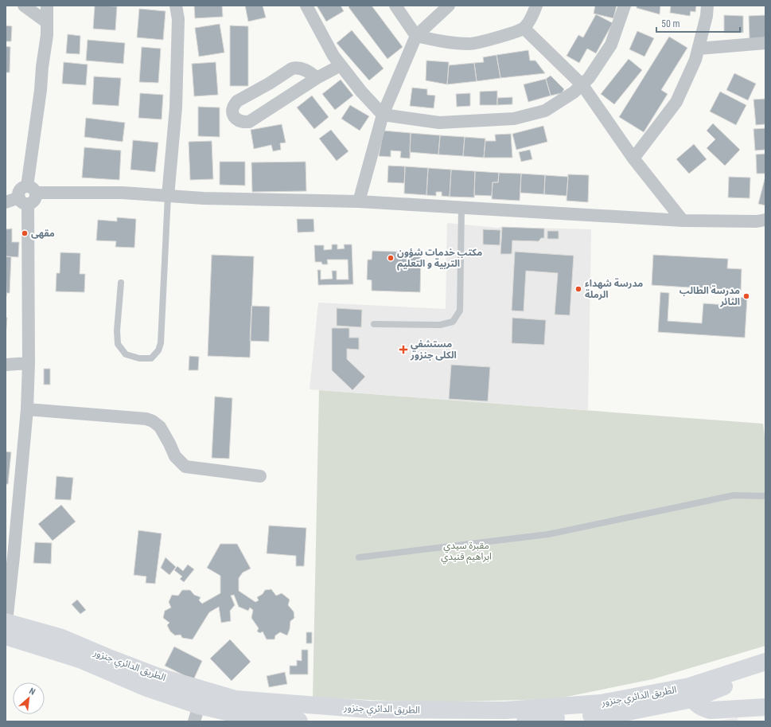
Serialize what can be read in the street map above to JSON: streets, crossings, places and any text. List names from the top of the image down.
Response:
{
  "streets": {
    "main road": ["الطريق الدائري جنزور"]
  },
  "parks": ["مقبرة سيدي ابراهيم قنيدي"],
  "places": {
    "other": [
      "مقهى",
      "مكتب خدمات شؤون التربية و التعليم",
      "مدرسة شهداء الرملة",
      "مدرسة الطالب الثائر"
    ],
    "health": ["مستشفي الكلى جنزور"]
  },
  "scale_bar": "50 m",
  "north": "top right"
}
